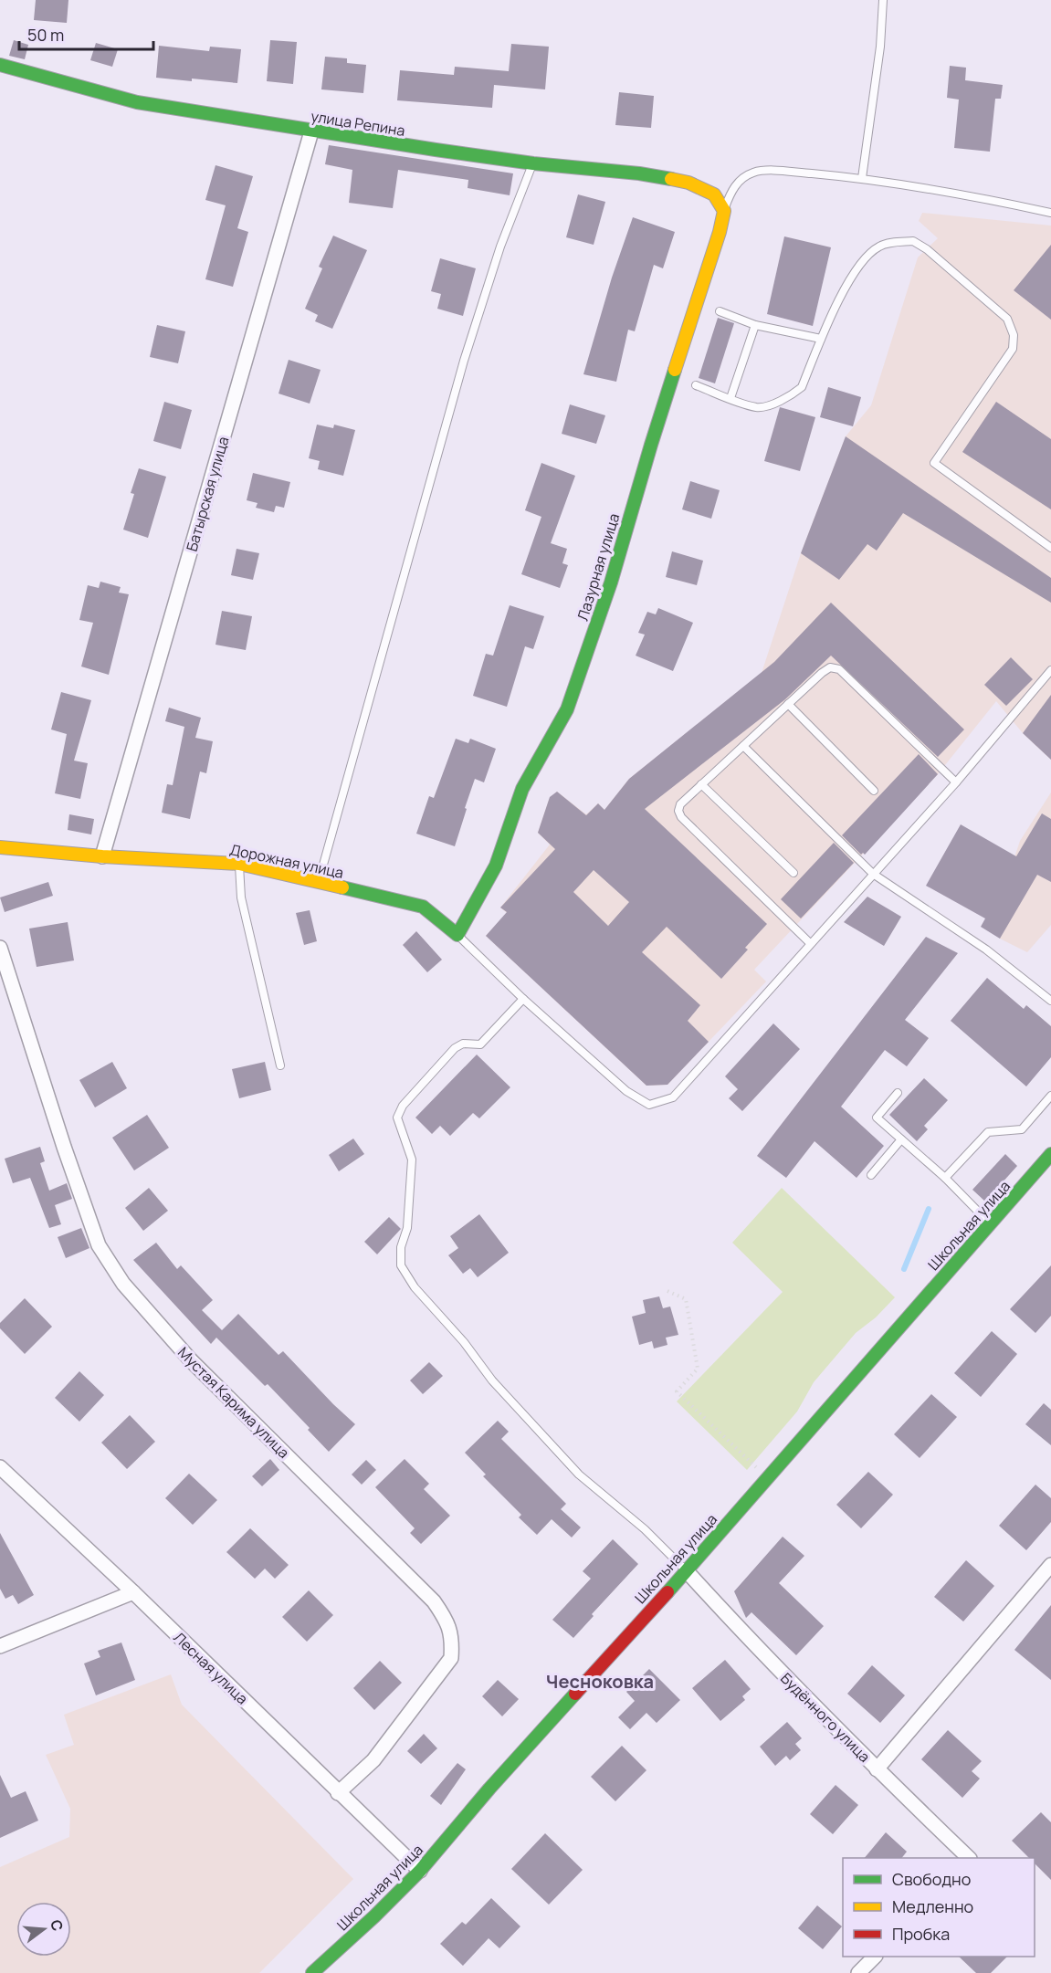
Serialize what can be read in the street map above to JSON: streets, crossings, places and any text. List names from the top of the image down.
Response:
{
  "streets": {
    "street": [
      "улица Репина",
      "Батырская улица",
      "Лазурная улица",
      "Дорожная улица",
      "Школьная улица",
      "Мустая Карима улица",
      "Лесная улица",
      "Будённого улица"
    ]
  },
  "crossings": [
    ["улица Репина", "Батырская улица"],
    ["улица Репина", "Лазурная улица"],
    ["Батырская улица", "Дорожная улица"],
    ["Лазурная улица", "Дорожная улица"],
    ["Школьная улица", "Лесная улица"],
    ["Школьная улица", "Будённого улица"],
    ["Мустая Карима улица", "Лесная улица"]
  ],
  "districts": ["Чесноковка"],
  "legend": ["Свободно", "Медленно", "Пробка"],
  "scale_bar": "50 m",
  "north": "right"
}
